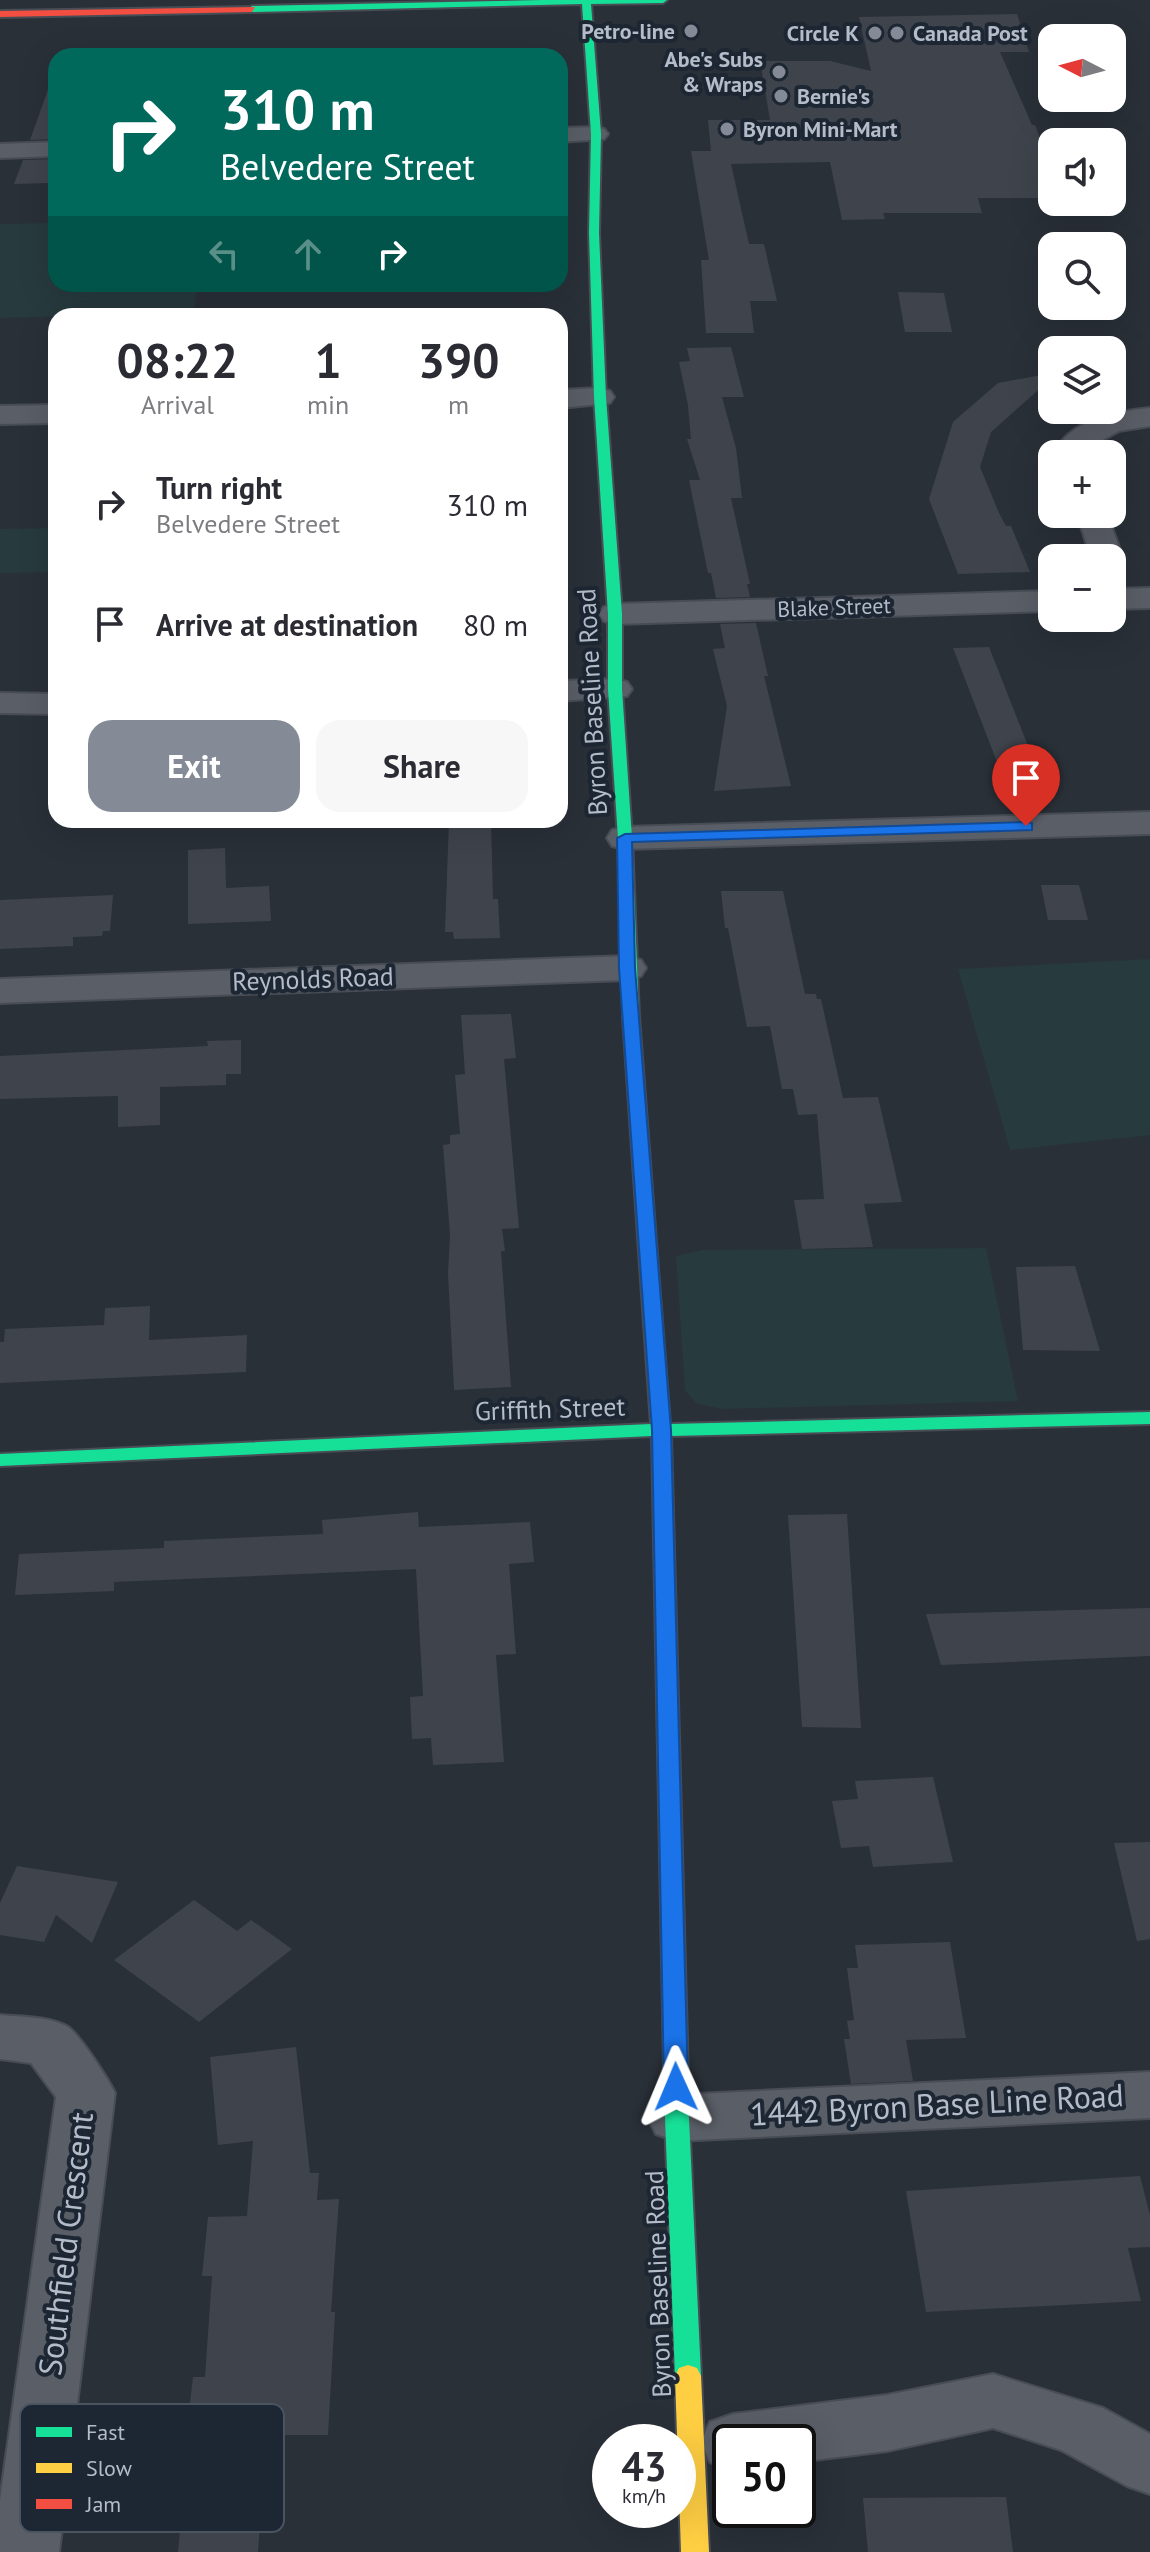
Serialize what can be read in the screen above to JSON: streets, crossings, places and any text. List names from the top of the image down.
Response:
{
  "streets": {
    "main road": ["Byron Baseline Road", "Griffith Street"],
    "street": [
      "Blake Street",
      "Reynolds Road",
      "1442 Byron Base Line Road",
      "Southfield Crescent"
    ]
  },
  "crossings": [
    ["Blake Street", "Byron Baseline Road"],
    ["Byron Baseline Road", "Reynolds Road"],
    ["Byron Baseline Road", "Griffith Street"],
    ["Byron Baseline Road", "1442 Byron Base Line Road"]
  ],
  "places": [
    "Petro-line",
    "Circle K",
    "Canada Post",
    "Abe's Subs & Wraps",
    "Bernie's",
    "Byron Mini-Mart"
  ],
  "legend": ["Fast", "Slow", "Jam"],
  "north": "left",
  "page": {
    "map_buttons": ["+", "−"],
    "turn": ["310 m", "Belvedere Street"],
    "eta": [
      "08:22",
      "Arrival",
      "1",
      "min",
      "390",
      "m"
    ],
    "list": [
      {
        "name": "Turn right",
        "note": "Belvedere Street",
        "value": "310 m"
      },
      {
        "name": "Arrive at destination",
        "value": "80 m"
      }
    ],
    "buttons": ["Exit", "Share"],
    "speed": "43 km/h",
    "limit": "50"
  }
}
